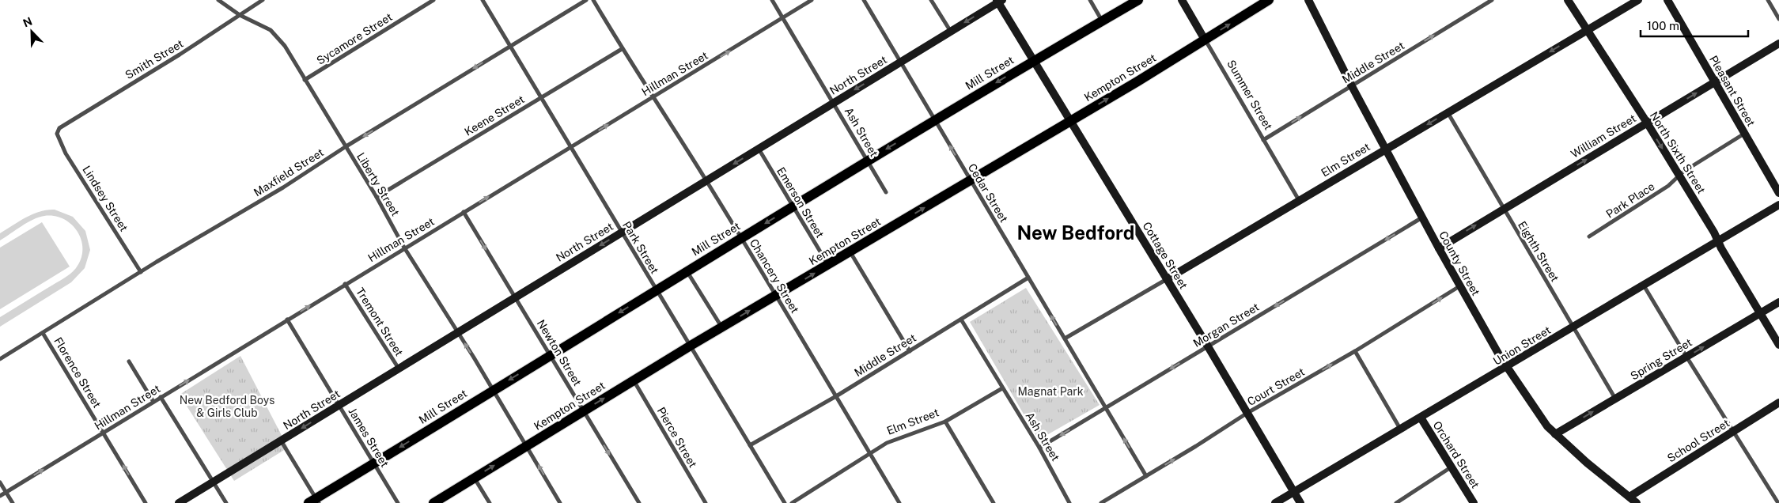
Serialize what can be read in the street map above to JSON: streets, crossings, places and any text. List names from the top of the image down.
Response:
{
  "streets": {
    "main road": ["Mill Street", "Kempton Street"],
    "street": [
      "Sycamore Street",
      "Smith Street",
      "Middle Street",
      "Hillman Street",
      "North Street",
      "Pleasant Street",
      "Summer Street",
      "Keene Street",
      "Ash Street",
      "William Street",
      "North Sixth Street",
      "Elm Street",
      "Maxfield Street",
      "Liberty Street",
      "Cedar Street",
      "Lindsey Street",
      "Park Place",
      "Emerson Street",
      "Park Street",
      "Eighth Street",
      "Cottage Street",
      "County Street",
      "Chancery Street",
      "Tremont Street",
      "Morgan Street",
      "Union Street",
      "Newton Street",
      "Spring Street",
      "Florence Street",
      "Court Street",
      "James Street",
      "Pierce Street",
      "School Street",
      "Orchard Street"
    ]
  },
  "crossings": [
    ["Sycamore Street", "Liberty Street"],
    ["Smith Street", "Liberty Street"],
    ["Smith Street", "Lindsey Street"],
    ["Middle Street", "Summer Street"],
    ["Middle Street", "Ash Street"],
    ["Middle Street", "Cedar Street"],
    ["Middle Street", "Park Street"],
    ["Middle Street", "County Street"],
    ["Middle Street", "Chancery Street"],
    ["Mill Street", "Ash Street"],
    ["Mill Street", "Liberty Street"],
    ["Mill Street", "Cedar Street"],
    ["Mill Street", "Emerson Street"],
    ["Mill Street", "Park Street"],
    ["Mill Street", "Cottage Street"],
    ["Mill Street", "Chancery Street"],
    ["Mill Street", "Newton Street"],
    ["Mill Street", "James Street"],
    ["Hillman Street", "Ash Street"],
    ["Hillman Street", "Liberty Street"],
    ["Hillman Street", "Park Street"],
    ["Hillman Street", "Chancery Street"],
    ["Hillman Street", "Tremont Street"],
    ["Hillman Street", "Newton Street"],
    ["Hillman Street", "Florence Street"],
    ["Hillman Street", "James Street"],
    ["North Street", "Ash Street"],
    ["North Street", "Liberty Street"],
    ["North Street", "Cedar Street"],
    ["North Street", "Emerson Street"],
    ["North Street", "Park Street"],
    ["North Street", "Cottage Street"],
    ["North Street", "Chancery Street"],
    ["North Street", "Tremont Street"],
    ["North Street", "Newton Street"],
    ["North Street", "James Street"],
    ["Kempton Street", "Summer Street"],
    ["Kempton Street", "Liberty Street"],
    ["Kempton Street", "Cedar Street"],
    ["Kempton Street", "Emerson Street"],
    ["Kempton Street", "Park Street"],
    ["Kempton Street", "Cottage Street"],
    ["Kempton Street", "Chancery Street"],
    ["Kempton Street", "Newton Street"],
    ["Kempton Street", "Pierce Street"],
    ["Pleasant Street", "William Street"],
    ["Pleasant Street", "Park Place"],
    ["Summer Street", "Elm Street"],
    ["Keene Street", "Liberty Street"],
    ["Keene Street", "Park Street"],
    ["Keene Street", "Chancery Street"],
    ["Ash Street", "Elm Street"],
    ["Ash Street", "Morgan Street"],
    ["William Street", "North Sixth Street"],
    ["William Street", "Eighth Street"],
    ["William Street", "County Street"],
    ["North Sixth Street", "Elm Street"],
    ["North Sixth Street", "Park Place"],
    ["North Sixth Street", "Union Street"],
    ["North Sixth Street", "Spring Street"],
    ["Elm Street", "Cedar Street"],
    ["Elm Street", "Eighth Street"],
    ["Elm Street", "Cottage Street"],
    ["Elm Street", "County Street"],
    ["Elm Street", "Chancery Street"],
    ["Maxfield Street", "Liberty Street"],
    ["Maxfield Street", "Lindsey Street"],
    ["Maxfield Street", "Park Street"],
    ["Maxfield Street", "Florence Street"],
    ["Cedar Street", "Morgan Street"],
    ["Cedar Street", "Court Street"],
    ["Eighth Street", "Union Street"],
    ["Eighth Street", "Spring Street"],
    ["Cottage Street", "Morgan Street"],
    ["Cottage Street", "Union Street"],
    ["Cottage Street", "Court Street"],
    ["County Street", "Morgan Street"],
    ["County Street", "Union Street"],
    ["County Street", "Spring Street"],
    ["County Street", "Court Street"],
    ["County Street", "School Street"],
    ["Union Street", "Orchard Street"]
  ],
  "one_way": [
    "Middle Street",
    "Mill Street",
    "Hillman Street",
    "North Street",
    "Kempton Street",
    "William Street",
    "Cedar Street",
    "Morgan Street",
    "Newton Street",
    "Spring Street",
    "Florence Street",
    "Court Street"
  ],
  "districts": ["New Bedford"],
  "parks": ["Magnat Park", "New Bedford Boys & Girls Club"],
  "scale_bar": "100 m",
  "north": "top left"
}
